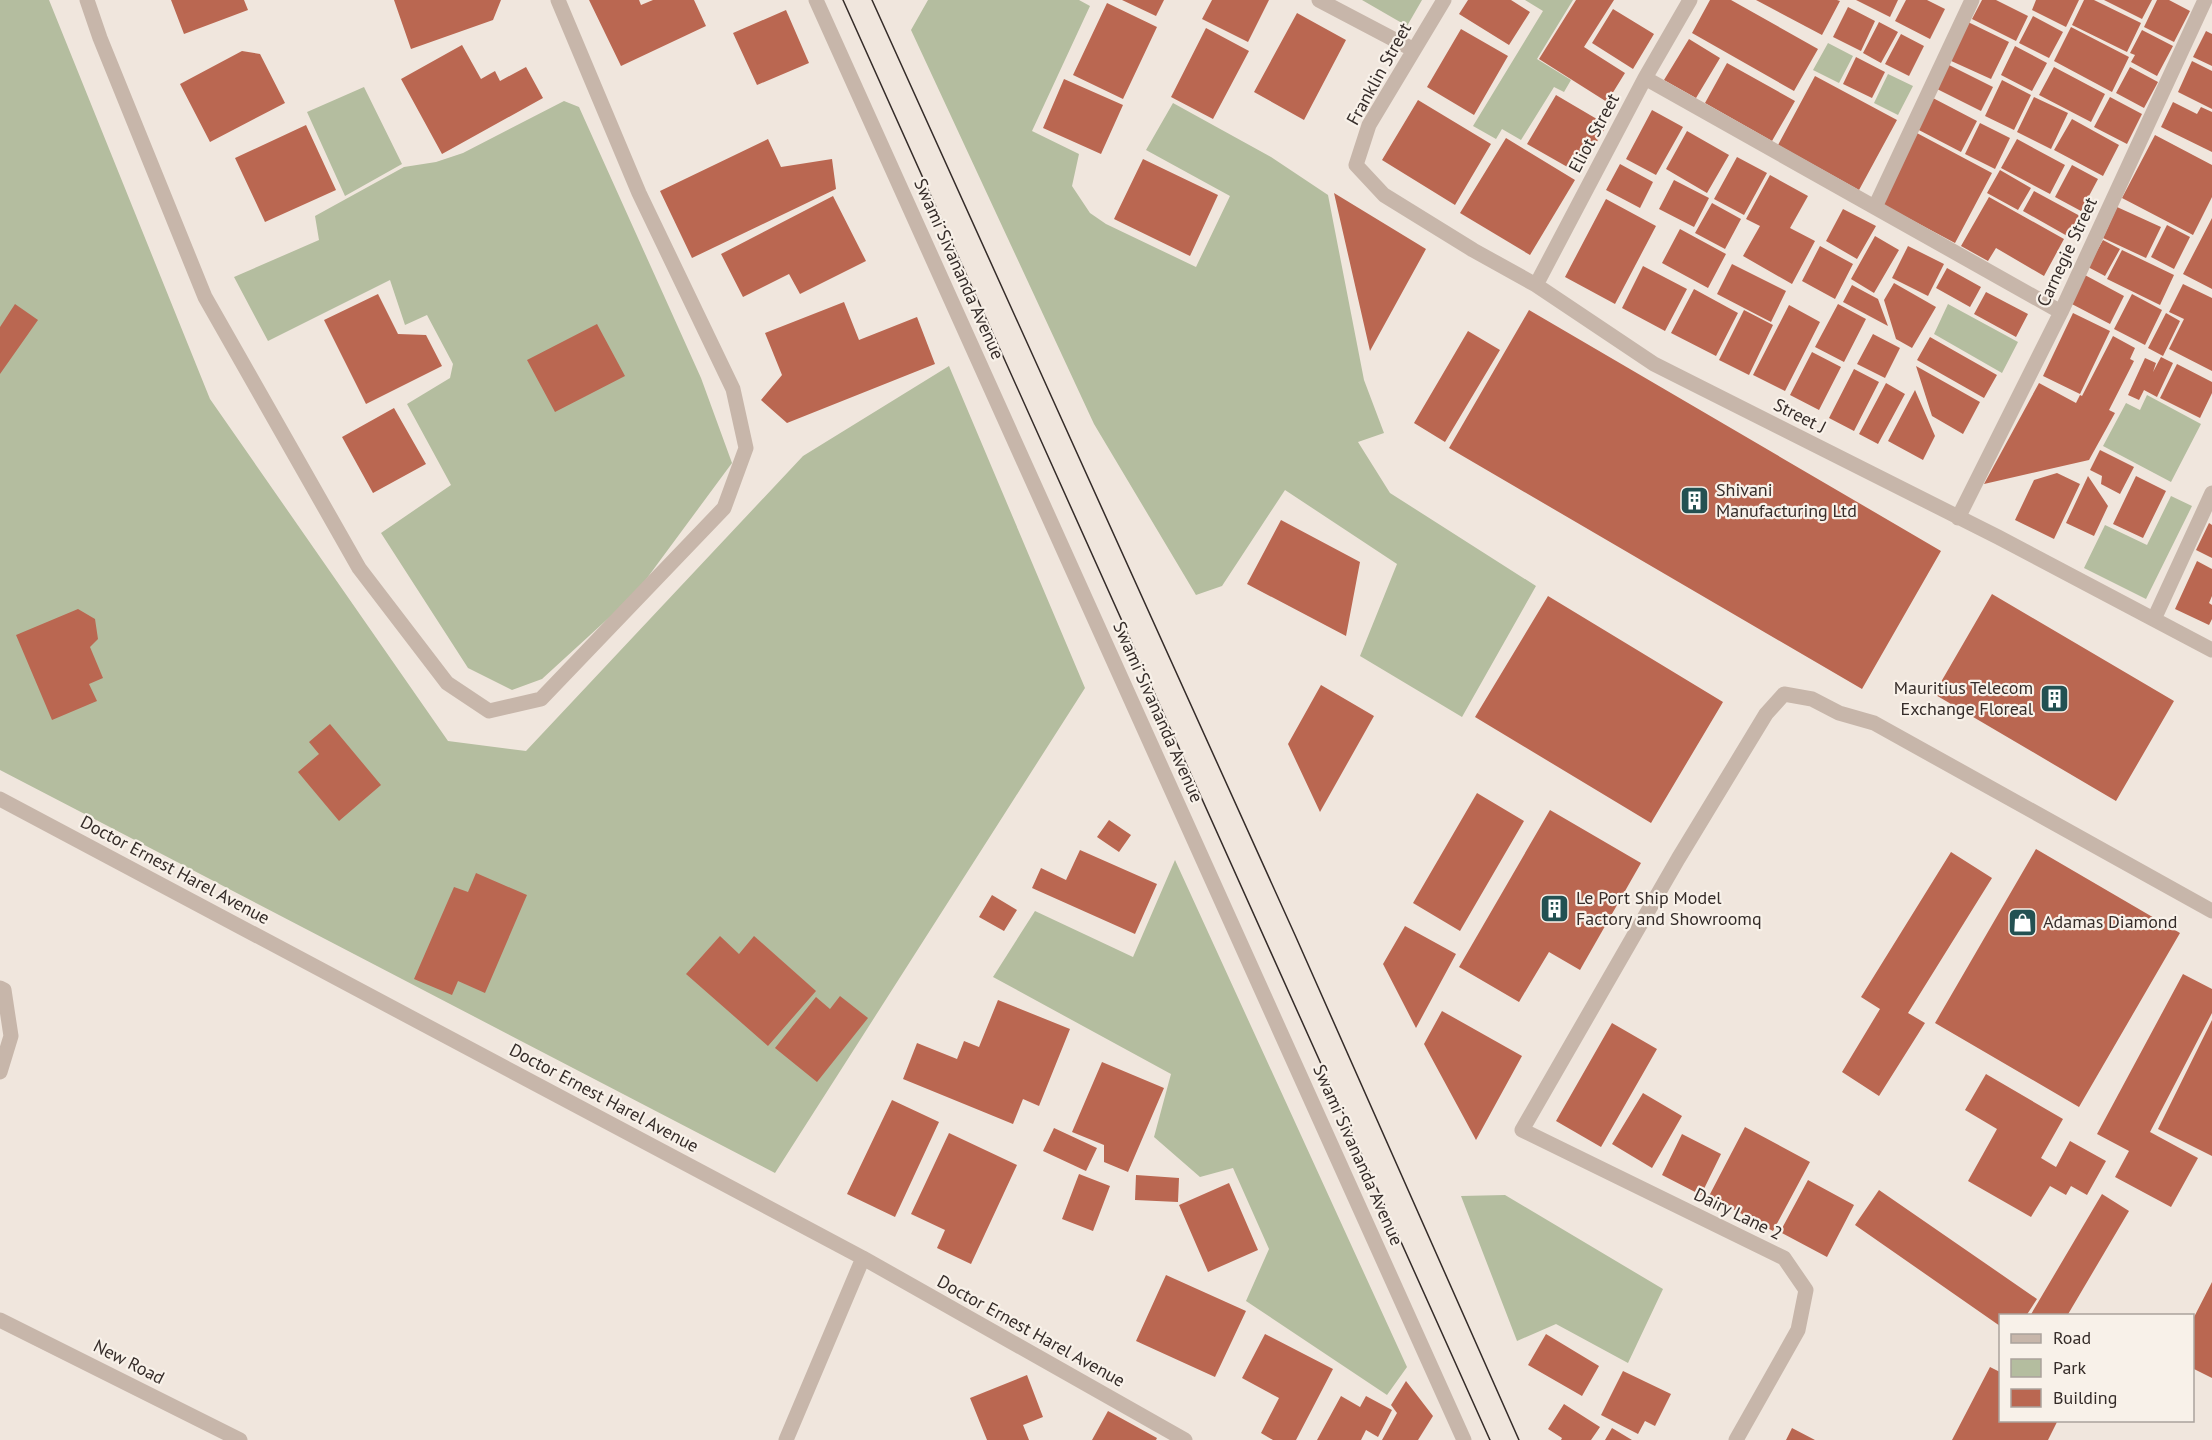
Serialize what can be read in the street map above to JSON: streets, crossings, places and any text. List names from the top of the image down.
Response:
{
  "streets": {
    "street": [
      "Franklin Street",
      "Eliot Street",
      "Carnegie Street",
      "Swami Sivananda Avenue",
      "Street J",
      "Doctor Ernest Harel Avenue",
      "Dairy Lane 2",
      "New Road"
    ]
  },
  "crossings": [
    ["Franklin Street", "Street J"],
    ["Eliot Street", "Street J"],
    ["Carnegie Street", "Street J"]
  ],
  "places": {
    "building": ["Shivani Manufacturing Ltd", "Mauritius Telecom Exchange Floreal", "Le Port Ship Model Factory and Showroomq"],
    "shop": ["Adamas Diamond"]
  },
  "legend": ["Road", "Park", "Building"]
}
